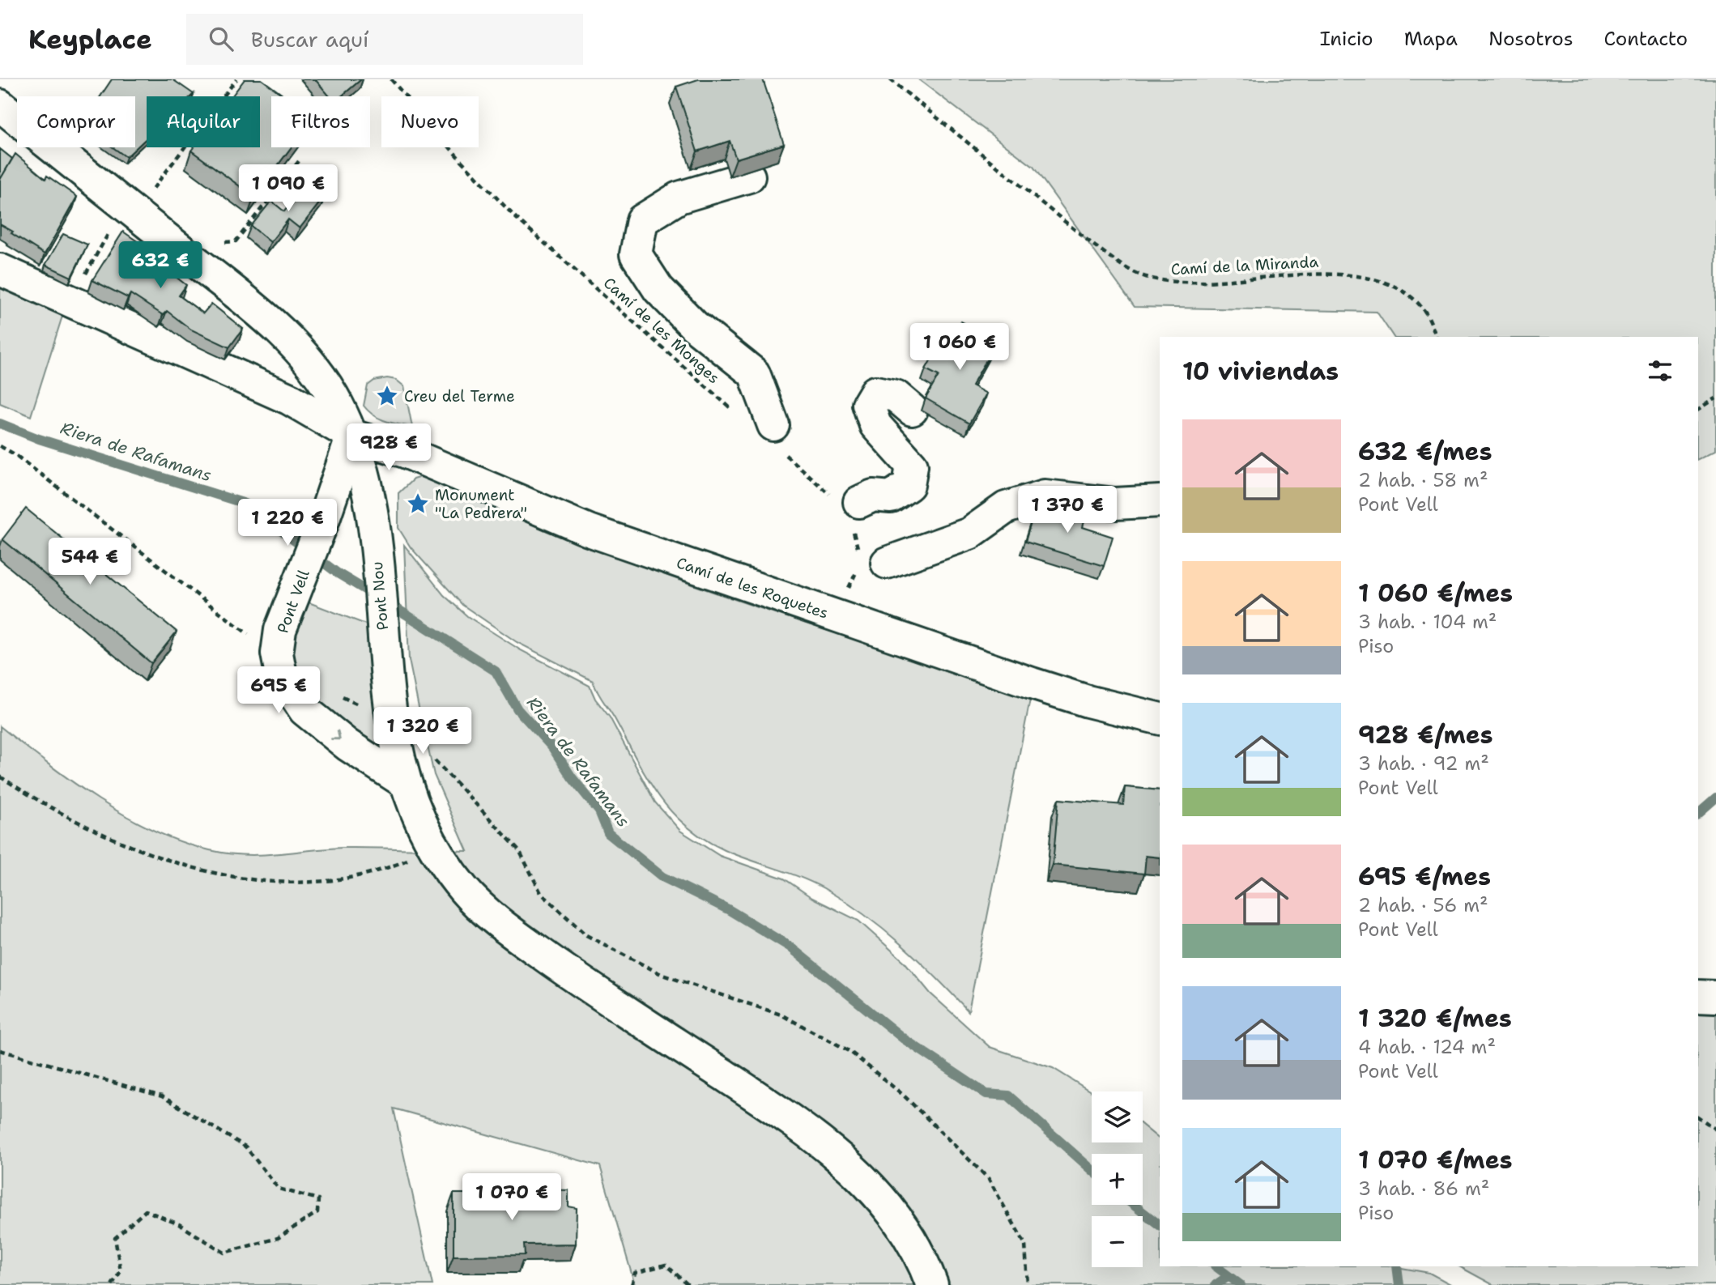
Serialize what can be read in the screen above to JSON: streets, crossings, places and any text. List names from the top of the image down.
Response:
{
  "streets": {
    "main road": ["Camí de les Roquetes", "Pont Nou", "Pont Vell"],
    "path": ["Camí de la Miranda", "Camí de les Monges"]
  },
  "crossings": [
    ["Camí de les Roquetes", "Pont Nou"],
    ["Camí de les Roquetes", "Pont Vell"],
    ["Pont Nou", "Pont Vell"]
  ],
  "one_way": ["Pont Vell"],
  "water": ["Riera de Rafamans"],
  "places": {
    "place": ["Creu del Terme", "Monument \"La Pedrera\""]
  },
  "page": {
    "header": "Keyplace",
    "search": "Buscar aquí",
    "nav": [
      "Inicio",
      "Mapa",
      "Nosotros",
      "Contacto"
    ],
    "chip": [
      "Comprar",
      "Alquilar",
      "Filtros",
      "Nuevo"
    ],
    "price": [
      "1 090 €",
      "632 €",
      "1 060 €",
      "928 €",
      "1 370 €",
      "1 220 €",
      "544 €",
      "695 €",
      "1 320 €",
      "1 070 €"
    ],
    "heading": "10 viviendas",
    "list": [
      {
        "name": "632 €/mes",
        "note": "2 hab. · 58 m² · Pont Vell"
      },
      {
        "name": "1 060 €/mes",
        "note": "3 hab. · 104 m² · Piso"
      },
      {
        "name": "928 €/mes",
        "note": "3 hab. · 92 m² · Pont Vell"
      },
      {
        "name": "695 €/mes",
        "note": "2 hab. · 56 m² · Pont Vell"
      },
      {
        "name": "1 320 €/mes",
        "note": "4 hab. · 124 m² · Pont Vell"
      },
      {
        "name": "1 070 €/mes",
        "note": "3 hab. · 86 m² · Piso"
      }
    ],
    "map_buttons": ["+", "−"]
  }
}
